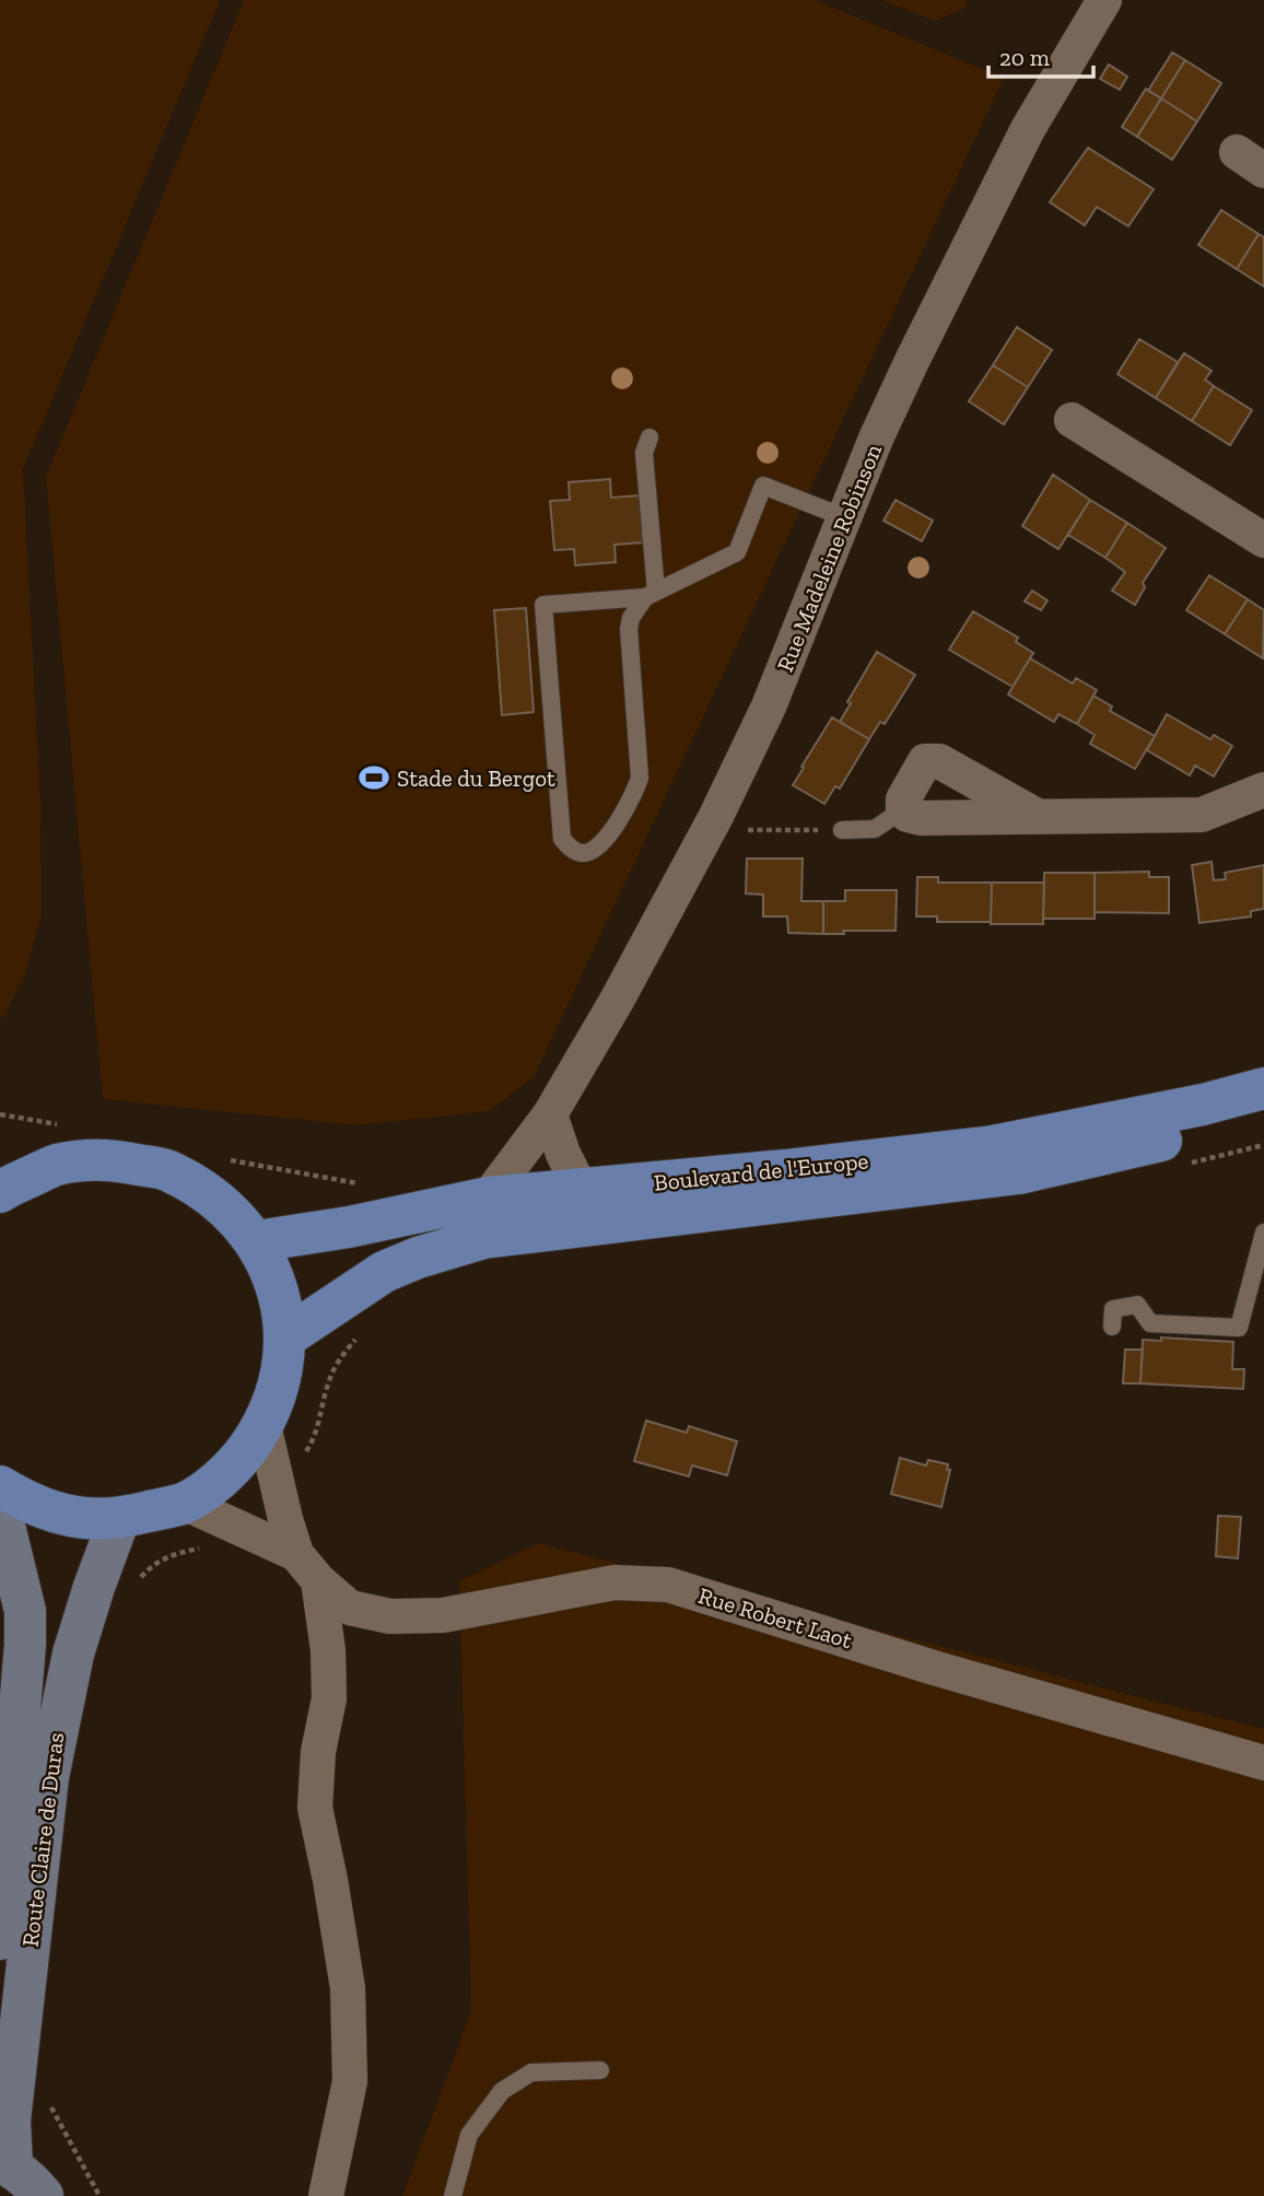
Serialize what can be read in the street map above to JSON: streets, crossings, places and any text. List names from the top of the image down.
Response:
{
  "streets": {
    "main road": ["Boulevard de l'Europe", "Route Claire de Duras"],
    "street": ["Rue Madeleine Robinson", "Rue Robert Laot"]
  },
  "crossings": [
    ["Rue Madeleine Robinson", "Boulevard de l'Europe"]
  ],
  "places": {
    "sports": ["Stade du Bergot"]
  },
  "scale_bar": "20 m"
}
